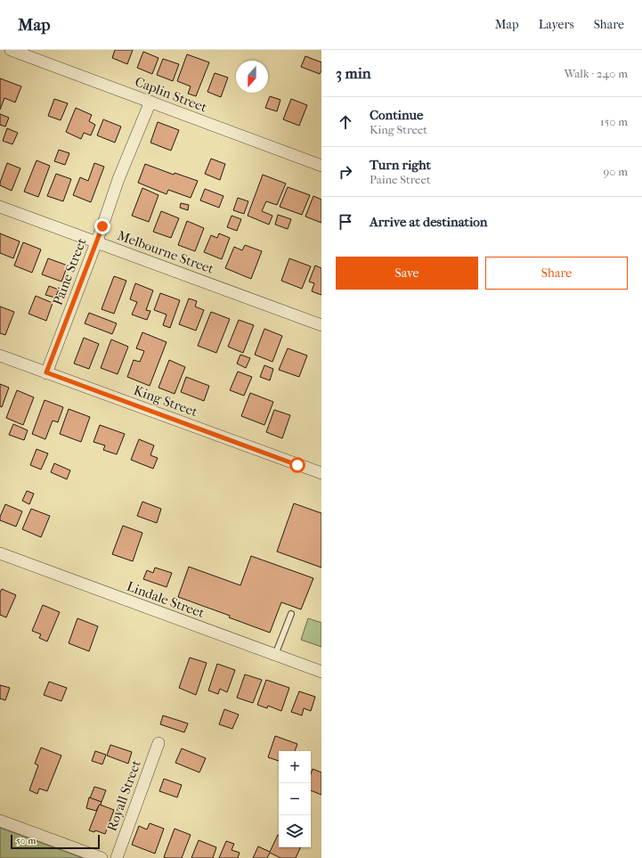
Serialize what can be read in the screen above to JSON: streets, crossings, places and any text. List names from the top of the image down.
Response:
{
  "streets": {
    "street": [
      "Caplin Street",
      "Melbourne Street",
      "Paine Street",
      "King Street",
      "Lindale Street",
      "Royall Street"
    ]
  },
  "crossings": [
    ["Caplin Street", "Paine Street"],
    ["Melbourne Street", "Paine Street"],
    ["Paine Street", "King Street"]
  ],
  "scale_bar": "50 m",
  "north": "bottom",
  "page": {
    "header": "Map",
    "nav": ["Map", "Layers", "Share"],
    "heading": ["3 min", "Walk · 240 m"],
    "list": [
      ["Continue", "King Street", "150 m"],
      ["Turn right", "Paine Street", "90 m"],
      "Arrive at destination"
    ],
    "buttons": ["Save", "Share"],
    "map_buttons": ["+", "−"],
    "scale": "50 m"
  }
}
